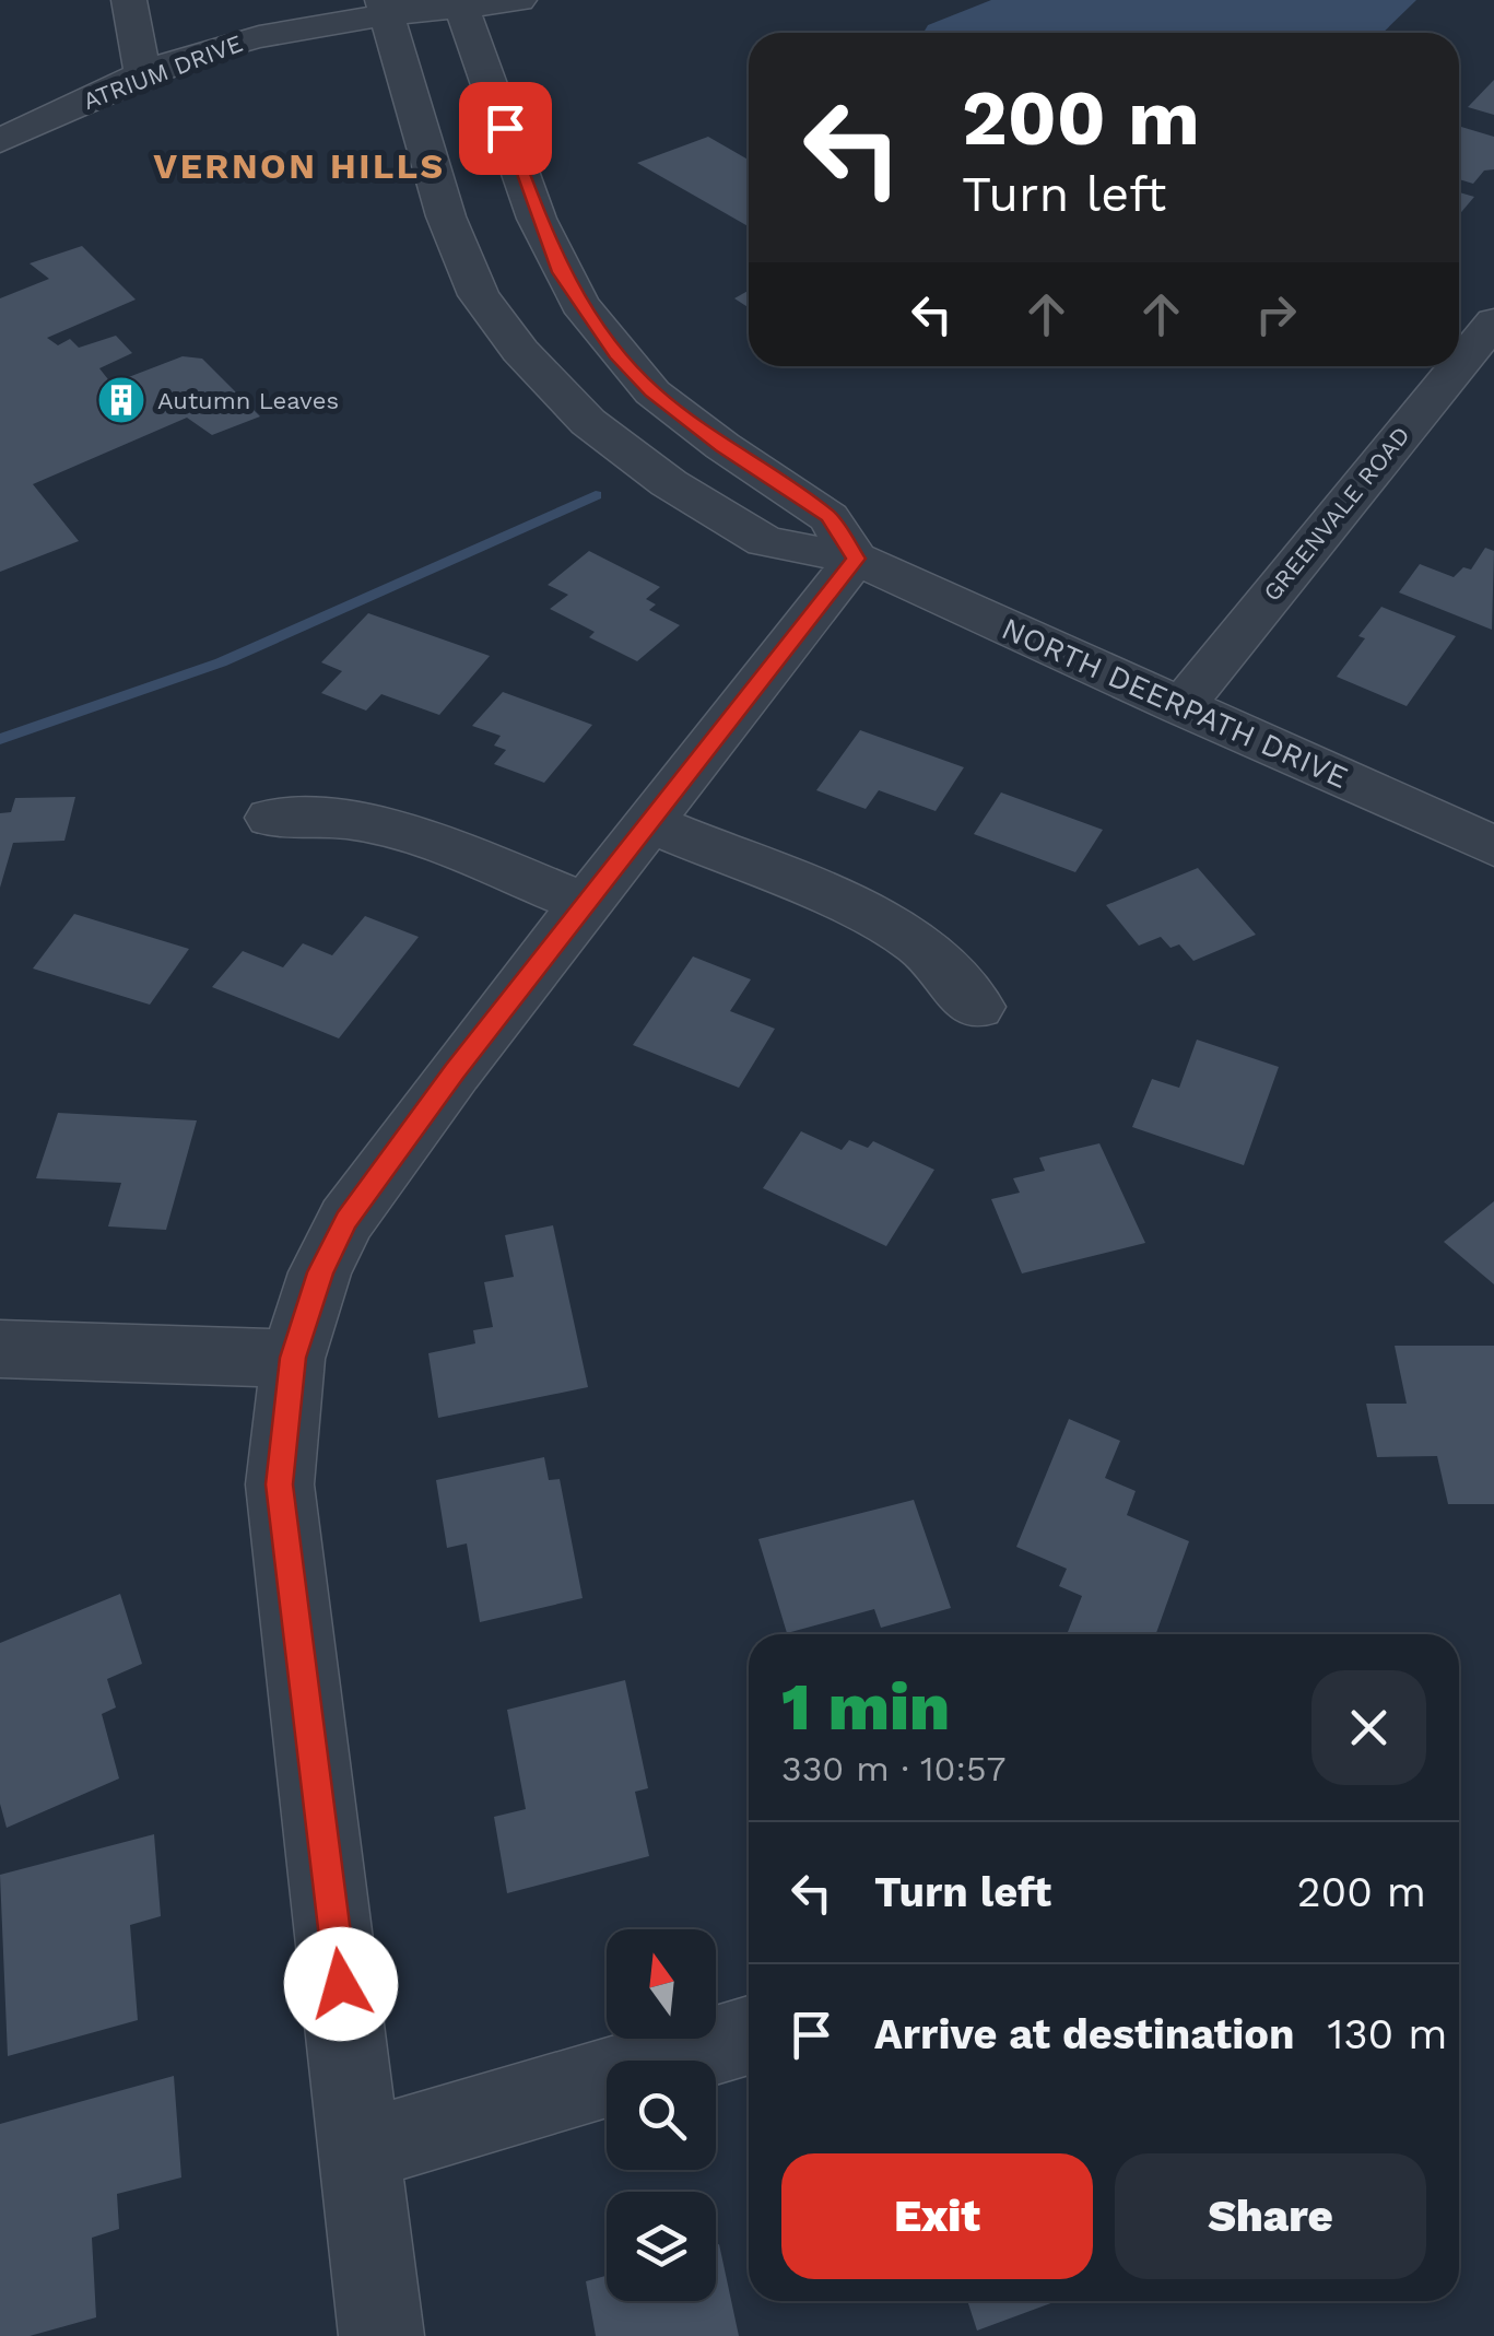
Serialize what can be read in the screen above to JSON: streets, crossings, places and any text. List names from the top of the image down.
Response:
{
  "streets": {
    "street": ["ATRIUM DRIVE", "GREENVALE ROAD", "NORTH DEERPATH DRIVE"]
  },
  "crossings": [
    ["ATRIUM DRIVE", "NORTH DEERPATH DRIVE"],
    ["GREENVALE ROAD", "NORTH DEERPATH DRIVE"]
  ],
  "districts": ["VERNON HILLS"],
  "places": {
    "building": ["Autumn Leaves"]
  },
  "north": "top",
  "page": {
    "turn": ["200 m", "Turn left"],
    "heading": ["1 min", "330 m · 10:57"],
    "list": [
      {
        "name": "Turn left",
        "value": "200 m"
      },
      {
        "name": "Arrive at destination",
        "value": "130 m"
      }
    ],
    "buttons": ["Exit", "Share"]
  }
}
